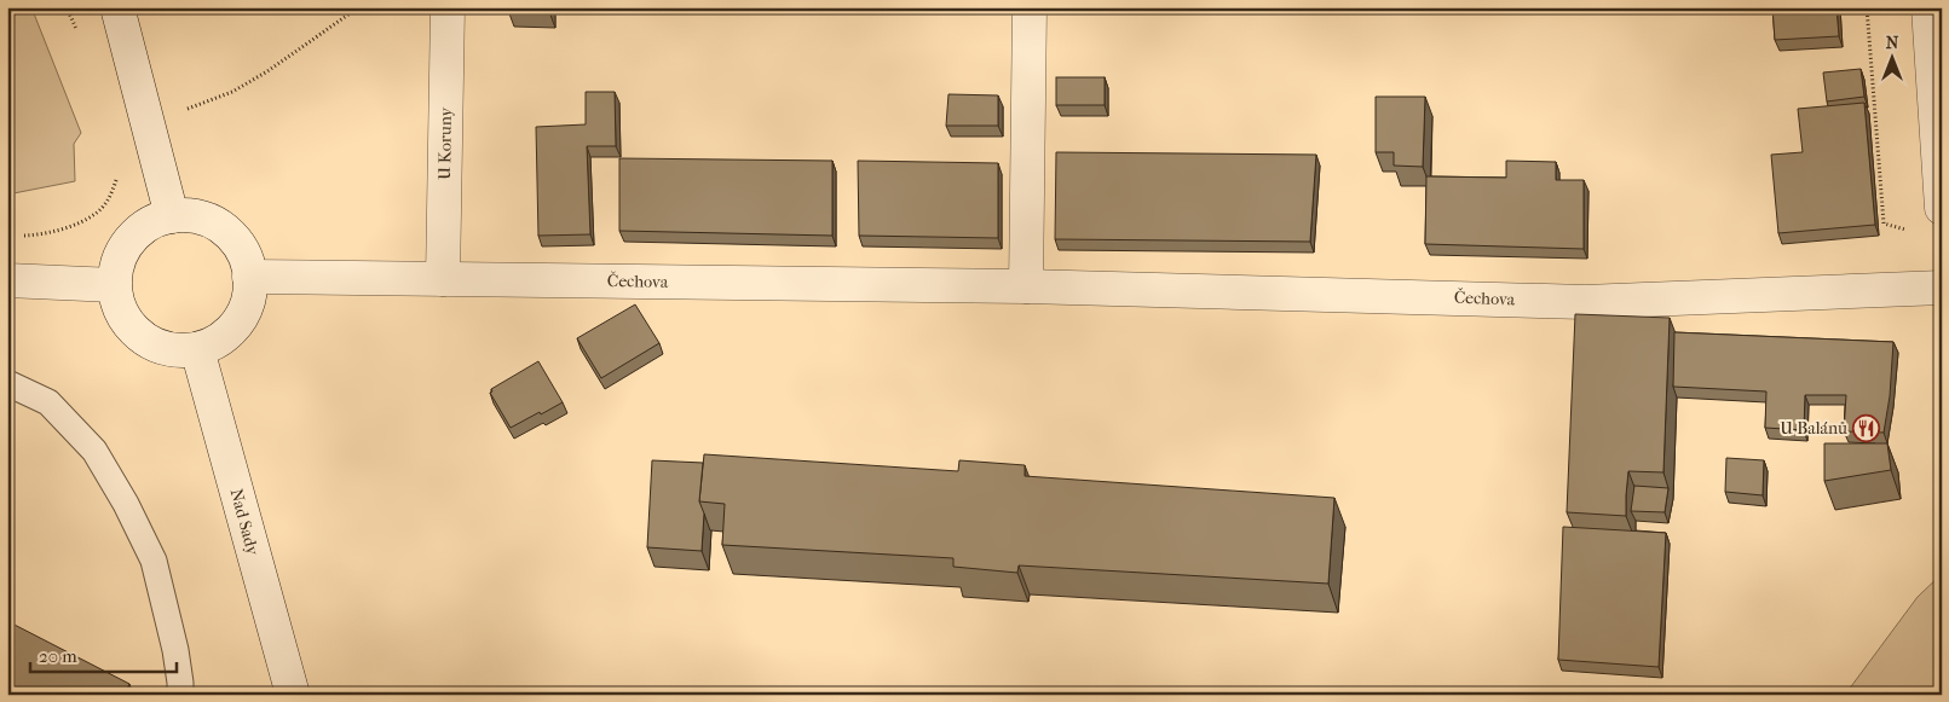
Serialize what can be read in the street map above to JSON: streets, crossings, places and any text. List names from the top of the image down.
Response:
{
  "streets": {
    "street": ["U Koruny", "Čechova", "Nad Sady"]
  },
  "crossings": [
    ["U Koruny", "Čechova"],
    ["Čechova", "Nad Sady"]
  ],
  "places": {
    "restaurant": ["U Balánů"]
  },
  "scale_bar": "20 m",
  "north": "top"
}
